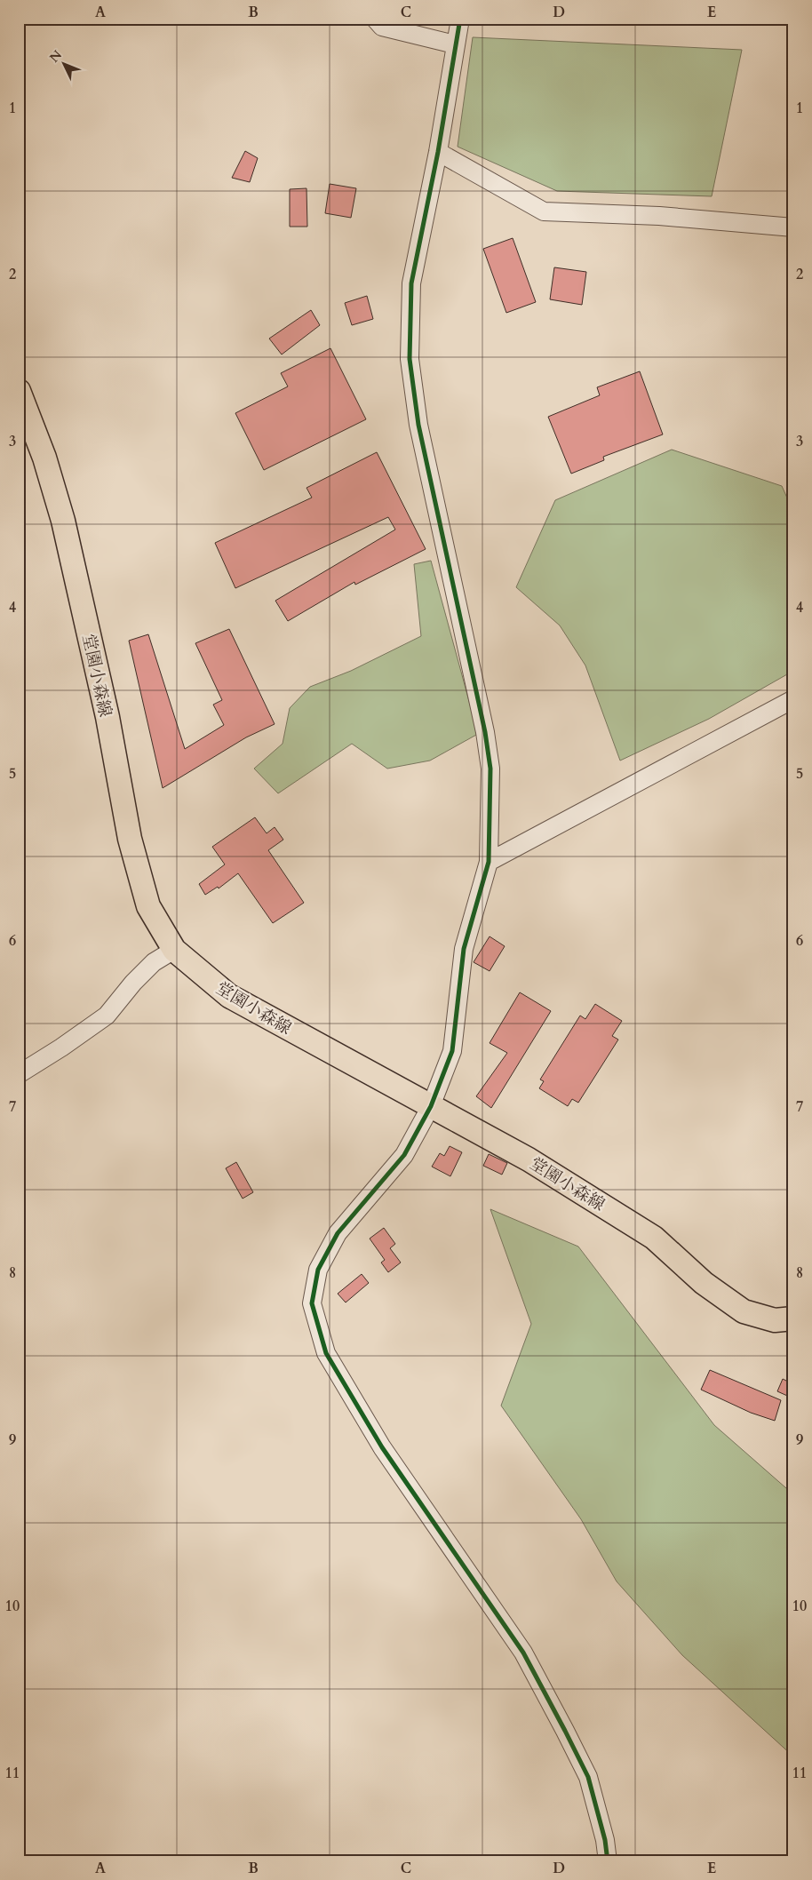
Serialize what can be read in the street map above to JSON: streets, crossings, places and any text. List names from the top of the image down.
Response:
{
  "streets": {
    "main road": ["堂園小森線"]
  },
  "north": "top left",
  "grid": {
    "columns": [
      "A",
      "B",
      "C",
      "D",
      "E"
    ],
    "rows": [
      "1",
      "2",
      "3",
      "4",
      "5",
      "6",
      "7",
      "8",
      "9",
      "10",
      "11"
    ]
  }
}
